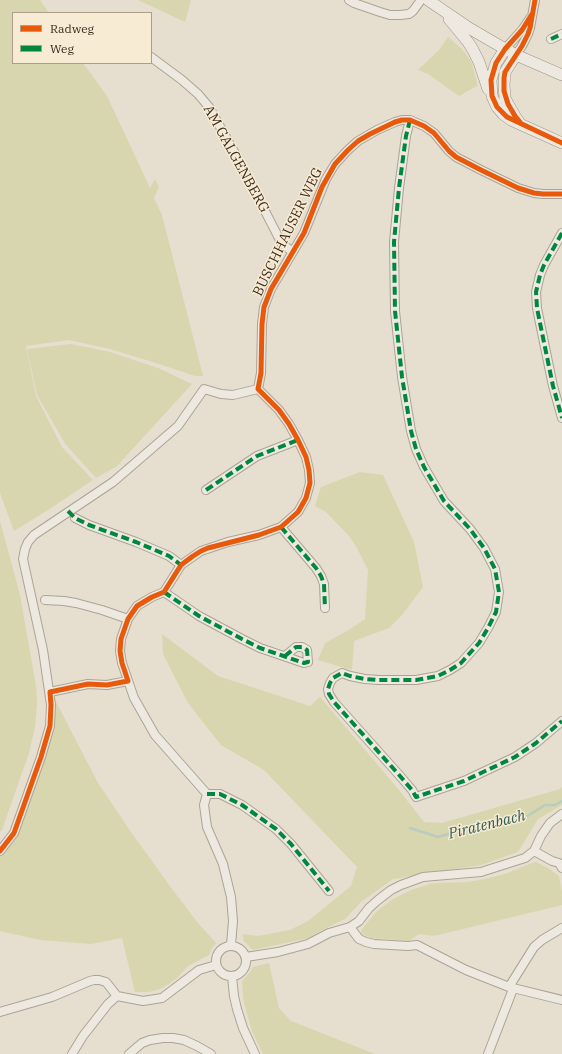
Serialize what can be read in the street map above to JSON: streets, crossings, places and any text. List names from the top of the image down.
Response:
{
  "streets": {
    "street": ["AM GALGENBERG", "BUSCHHAUSER WEG"]
  },
  "crossings": [
    ["AM GALGENBERG", "BUSCHHAUSER WEG"]
  ],
  "water": ["Piratenbach"],
  "legend": ["Radweg", "Weg"]
}
